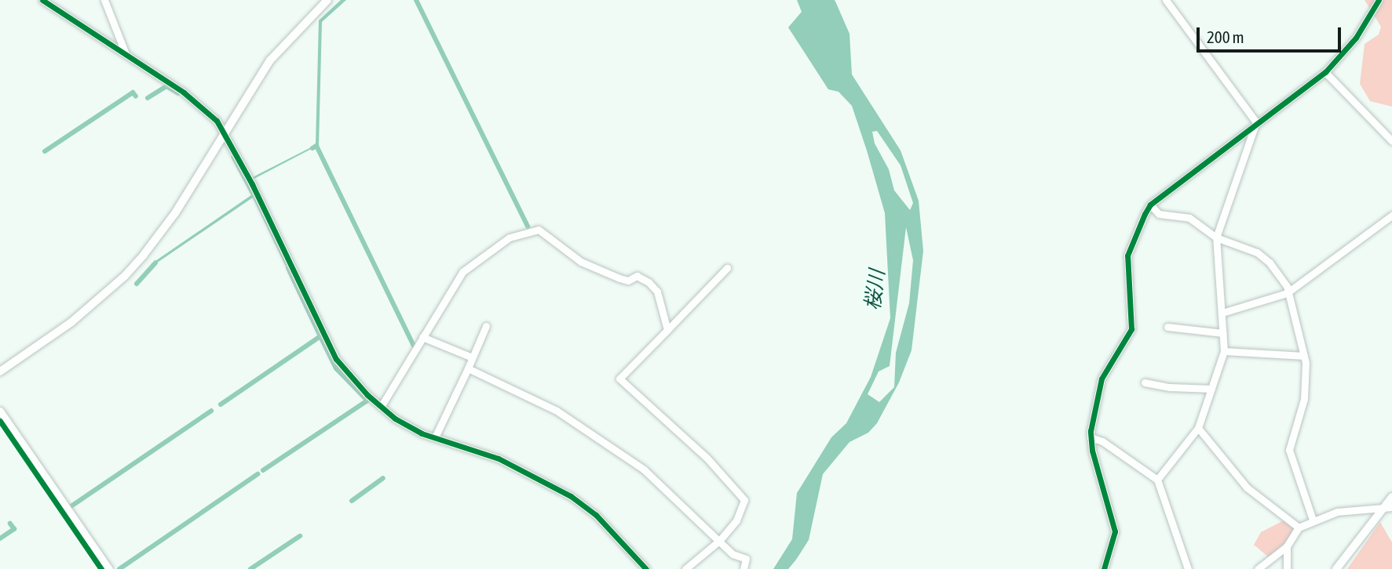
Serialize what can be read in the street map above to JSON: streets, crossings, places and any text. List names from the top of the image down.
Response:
{
  "water": ["桜川"],
  "scale_bar": "200 m"
}
